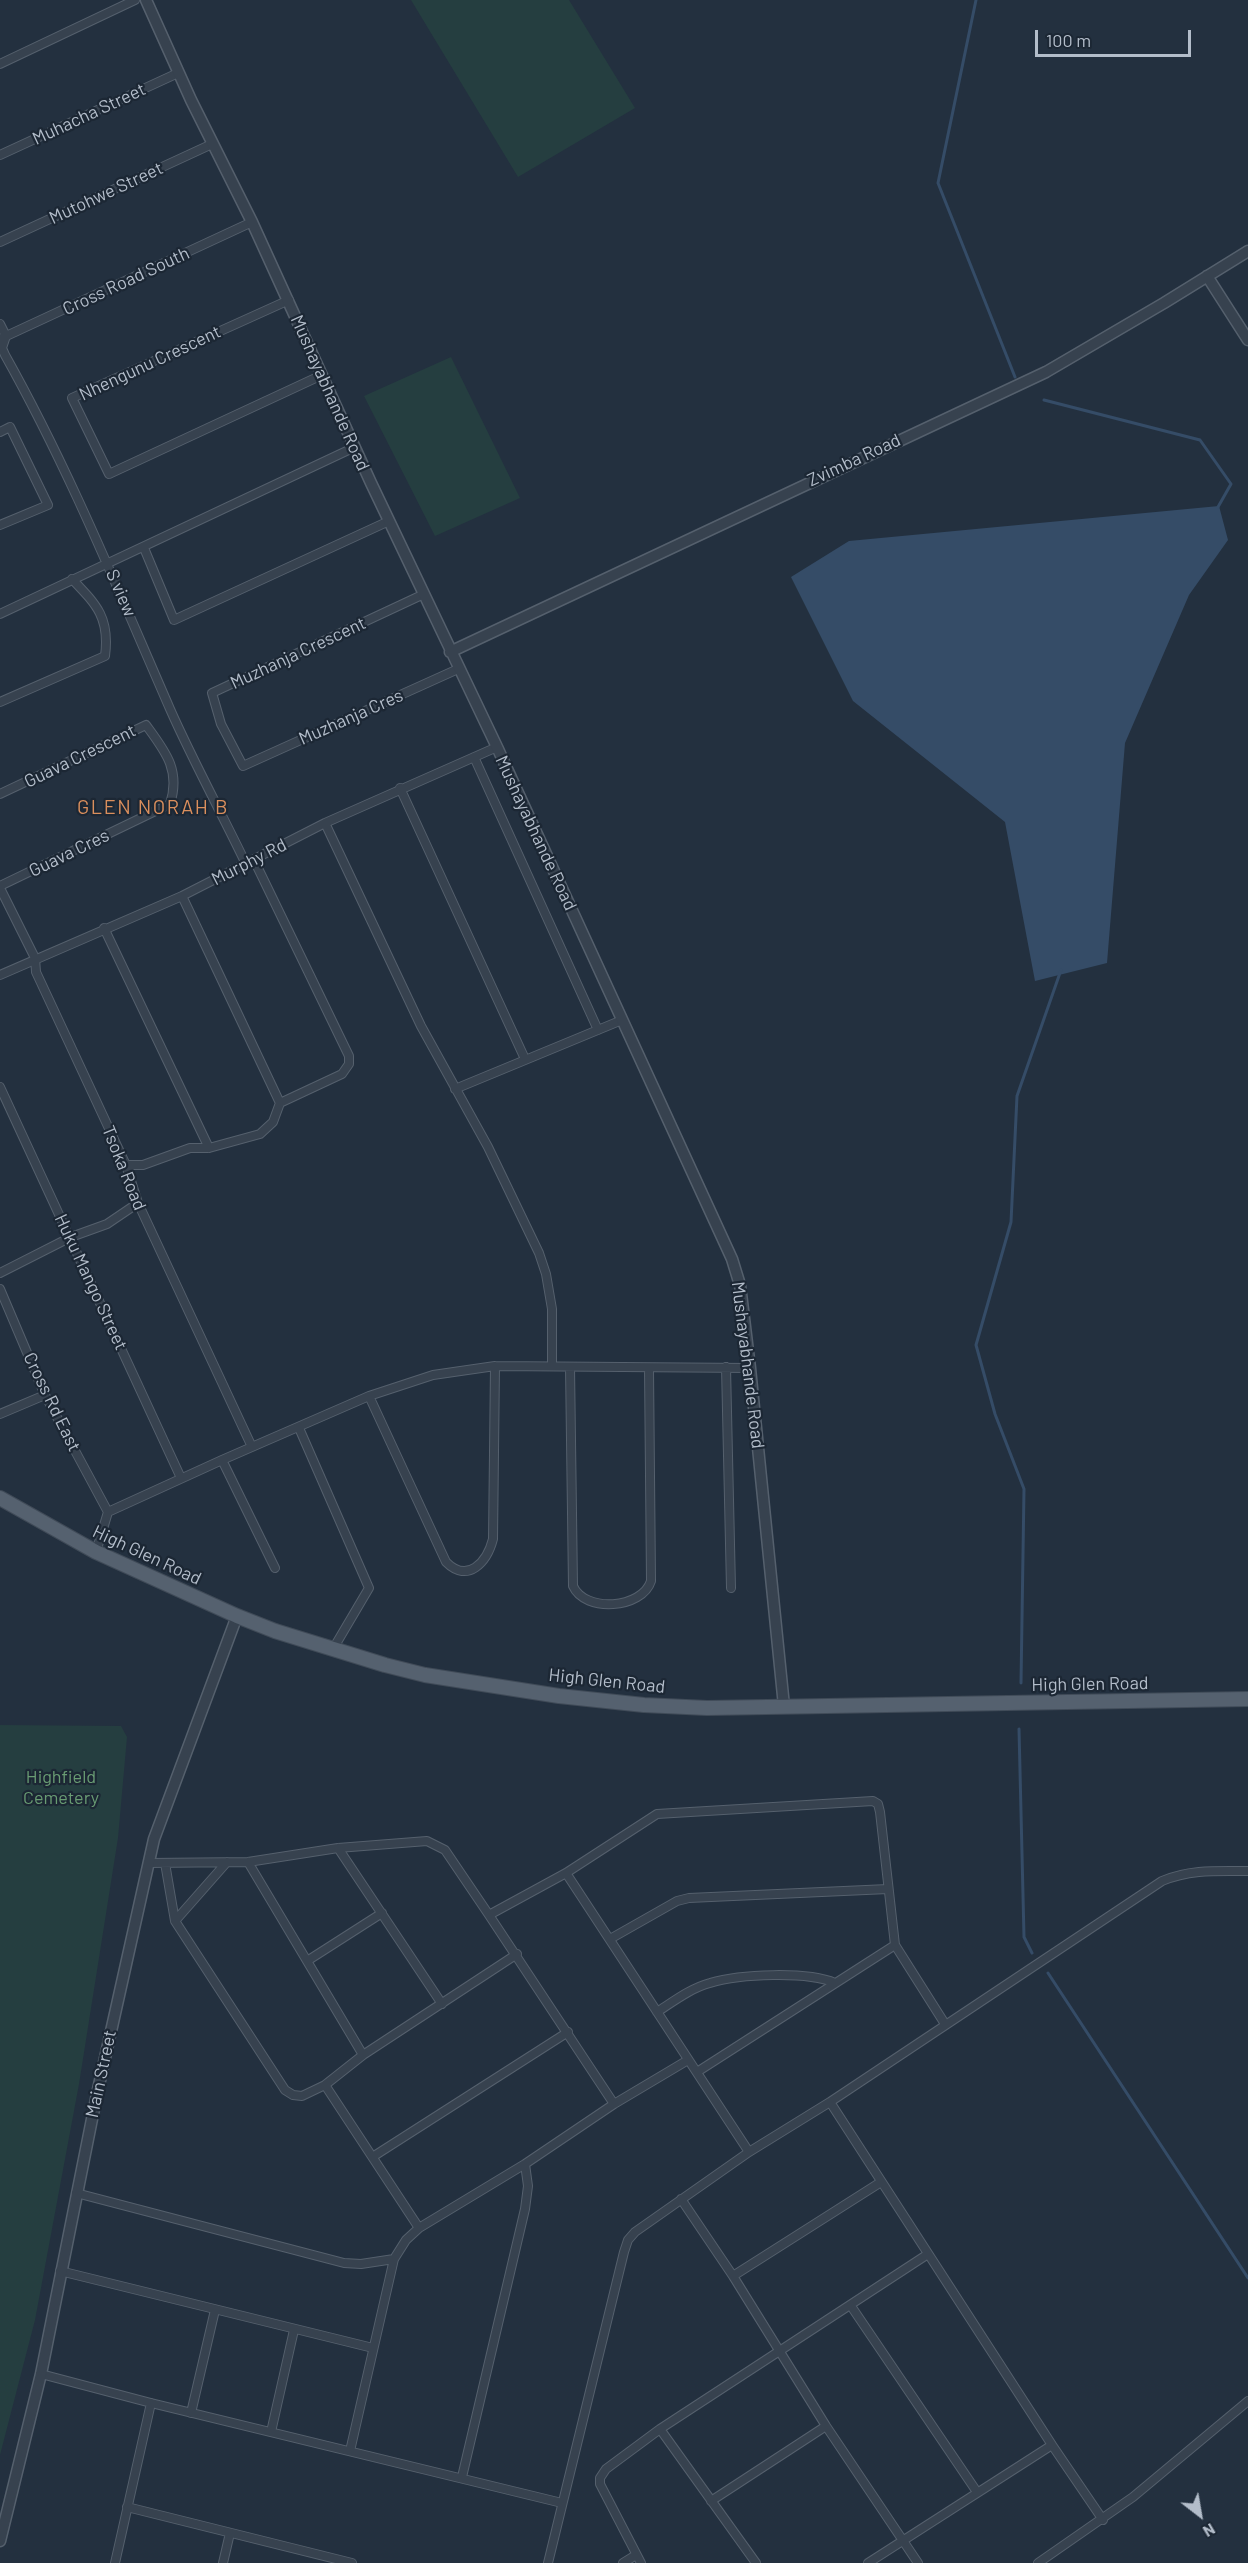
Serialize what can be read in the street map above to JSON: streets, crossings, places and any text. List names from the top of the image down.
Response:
{
  "streets": {
    "main road": ["High Glen Road"],
    "street": [
      "Muhacha Street",
      "Mutohwe Street",
      "Cross Road South",
      "Nhengunu Crescent",
      "Mushayabhande Road",
      "Zvimba Road",
      "S view",
      "Muzhanja Crescent",
      "Muzhanja Cres",
      "Guava Crescent",
      "Guava Cres",
      "Murphy Rd",
      "Tsoka Road",
      "Huku Mango Street",
      "Cross Rd East",
      "Main Street"
    ]
  },
  "crossings": [
    ["Muhacha Street", "Mushayabhande Road"],
    ["Mutohwe Street", "Mushayabhande Road"],
    ["Cross Road South", "Mushayabhande Road"],
    ["Cross Road South", "S view"],
    ["Nhengunu Crescent", "Mushayabhande Road"],
    ["Mushayabhande Road", "Zvimba Road"],
    ["Mushayabhande Road", "Muzhanja Crescent"],
    ["Mushayabhande Road", "Muzhanja Cres"],
    ["Mushayabhande Road", "Murphy Rd"],
    ["Mushayabhande Road", "High Glen Road"],
    ["S view", "Murphy Rd"],
    ["Muzhanja Crescent", "Muzhanja Cres"],
    ["Guava Crescent", "Guava Cres"],
    ["Guava Cres", "Tsoka Road"],
    ["Murphy Rd", "Tsoka Road"],
    ["High Glen Road", "Main Street"]
  ],
  "districts": ["GLEN NORAH B"],
  "parks": ["Highfield Cemetery"],
  "scale_bar": "100 m",
  "north": "bottom right"
}
